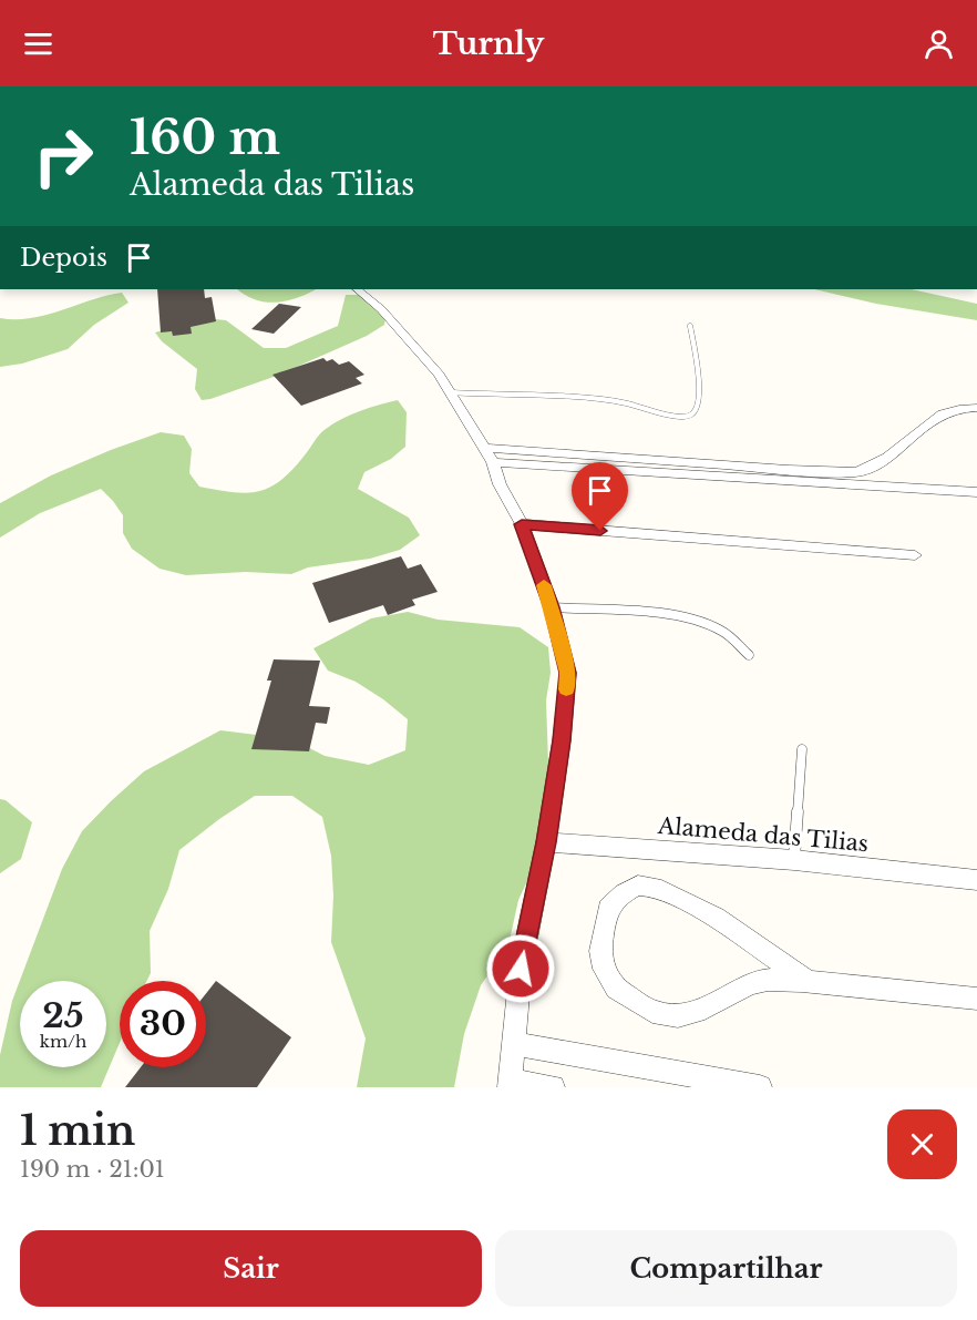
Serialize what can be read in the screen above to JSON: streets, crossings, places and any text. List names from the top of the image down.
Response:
{
  "streets": {
    "street": ["Alameda das Tilias"]
  },
  "page": {
    "header": "Turnly",
    "turn": ["160 m", "Alameda das Tilias"],
    "then": "Depois",
    "speed": "25 km/h",
    "limit": "30",
    "heading": ["1 min", "190 m · 21:01"],
    "buttons": ["Sair", "Compartilhar"]
  }
}
